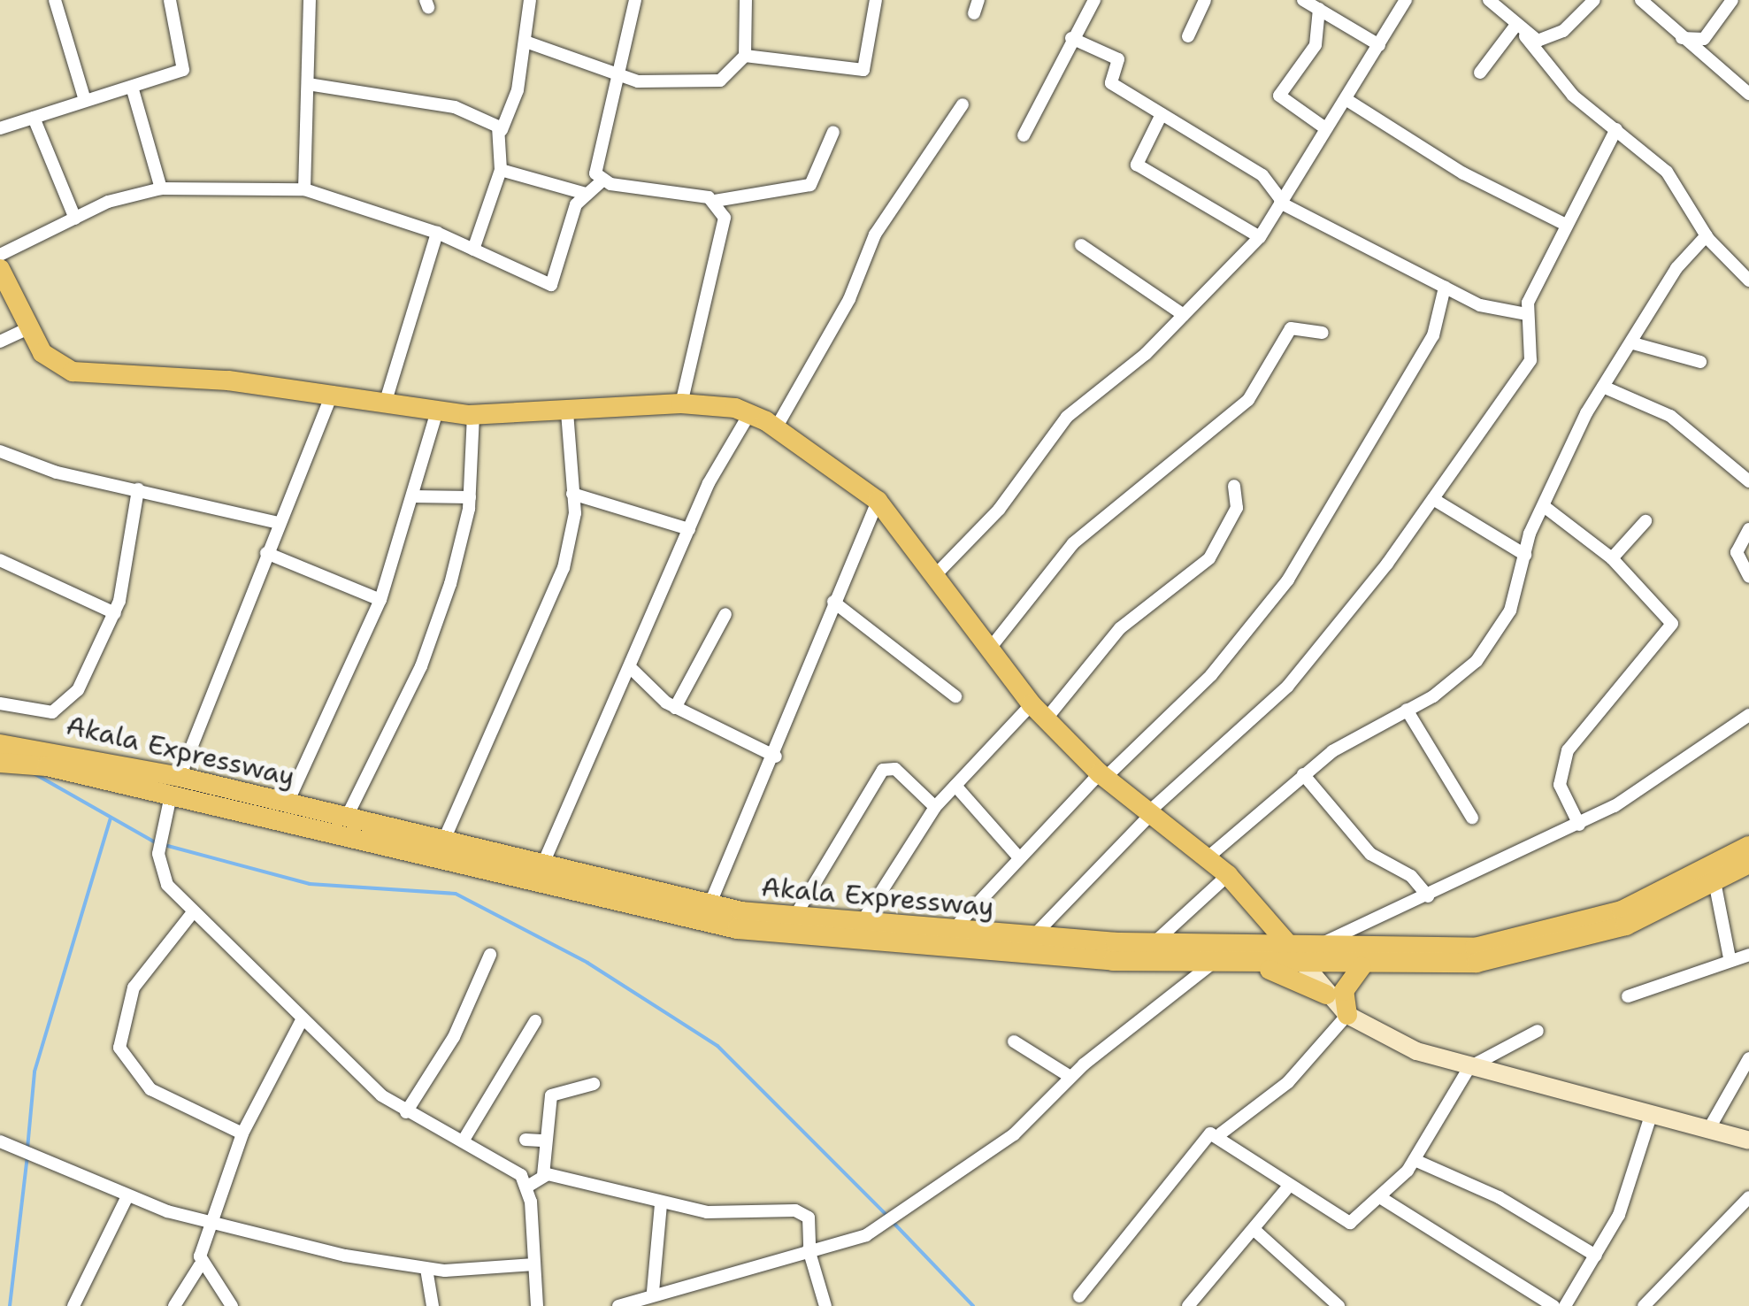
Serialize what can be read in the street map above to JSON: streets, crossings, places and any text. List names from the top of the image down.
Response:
{
  "streets": {
    "main road": ["Akala Expressway"]
  }
}
